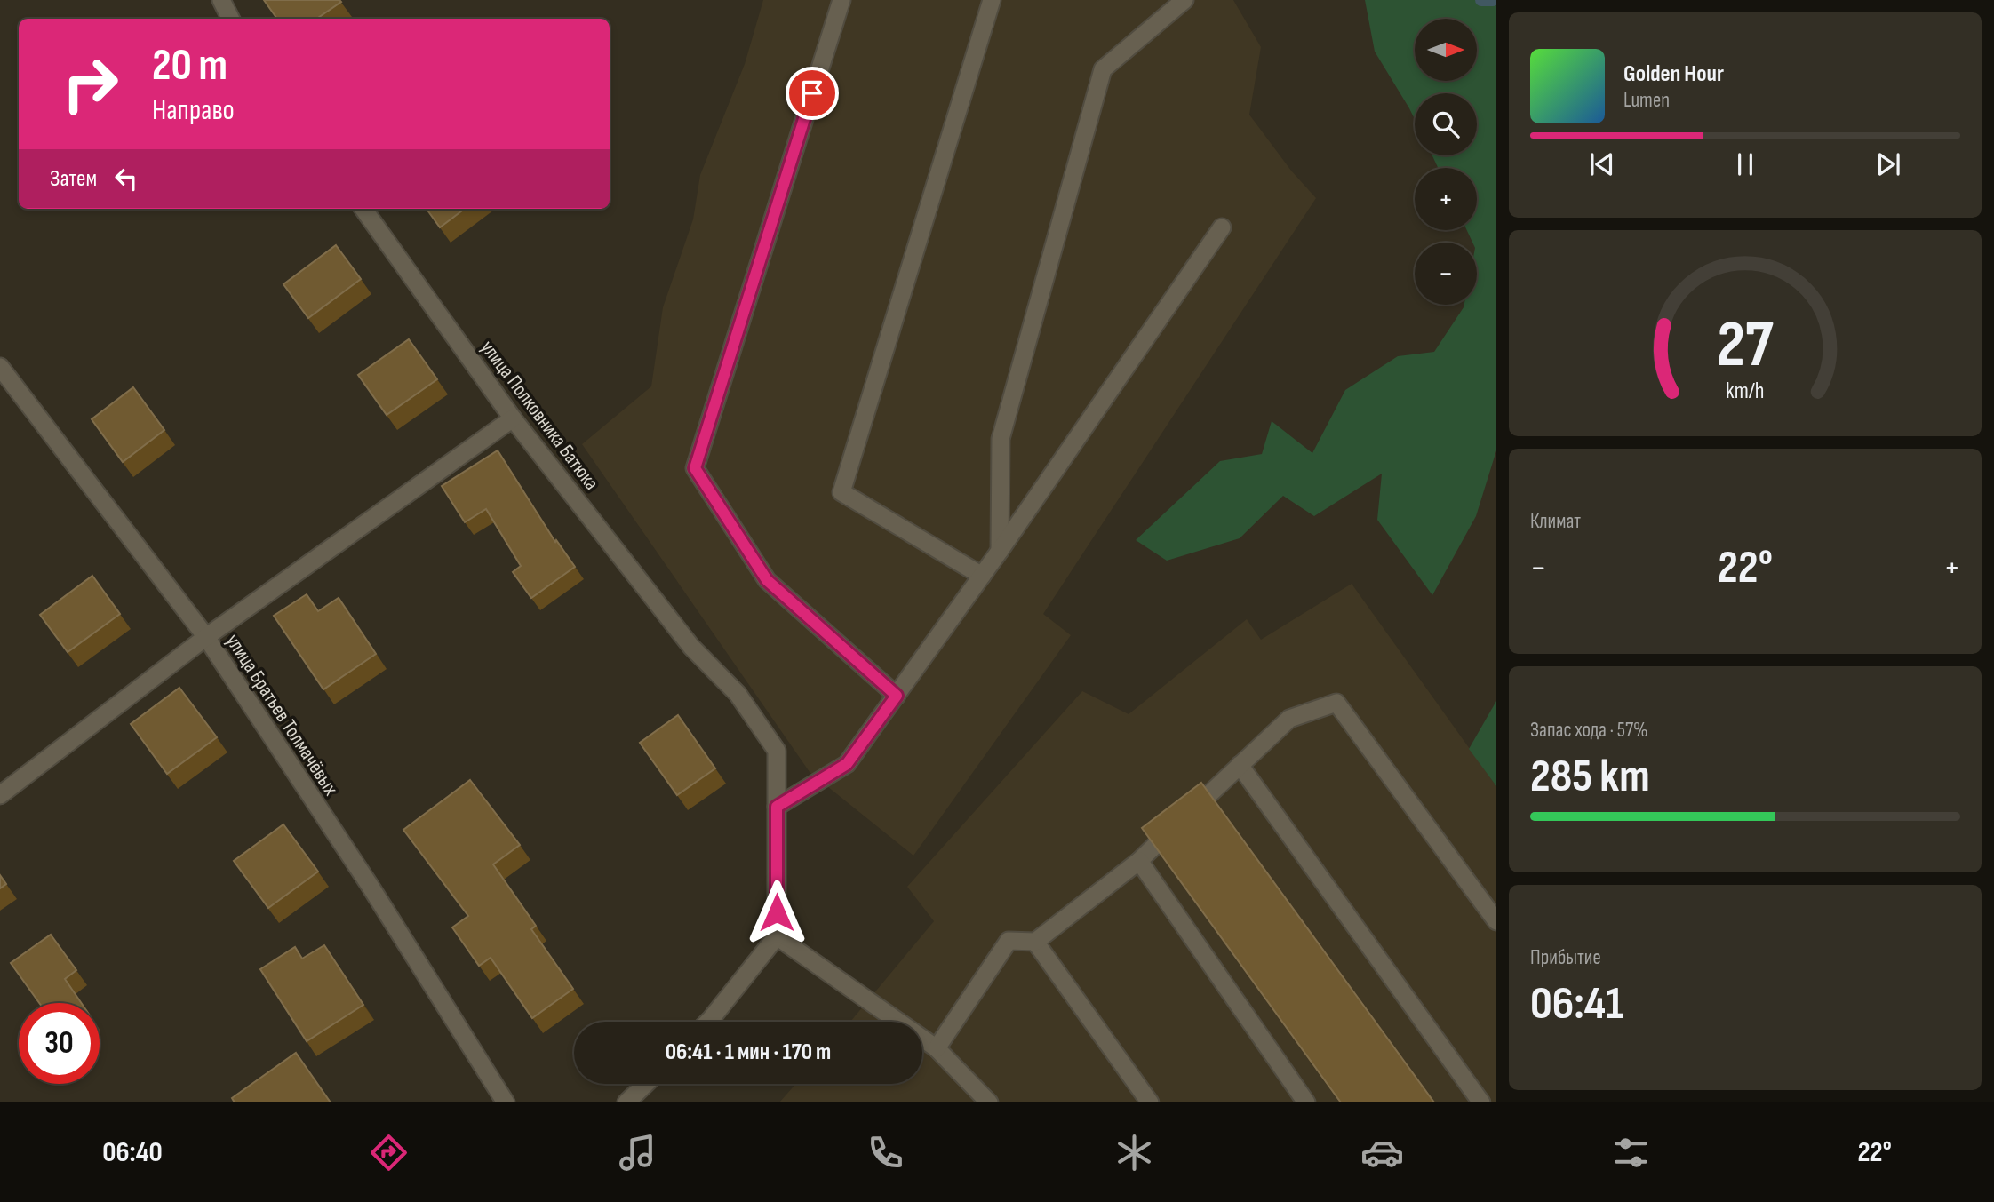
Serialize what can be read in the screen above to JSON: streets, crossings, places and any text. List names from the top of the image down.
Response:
{
  "streets": {
    "street": ["улица Полковника Батюка", "улица Братьев Толмачёвых"]
  },
  "north": "right",
  "page": {
    "map_buttons": ["+", "−"],
    "turn": ["20 m", "Направо"],
    "song": ["Golden Hour", "Lumen"],
    "then": "Затем",
    "tile": [
      "Климат",
      ["Запас хода · 57%", "285 km"],
      ["Прибытие", "06:41"]
    ],
    "heat": ["−", "22°", "+"],
    "limit": "30",
    "trip": "06:41 · 1 мин · 170 m",
    "tabs": ["06:40", "22°"],
    "gauge": ["27", "km/h"]
  }
}
